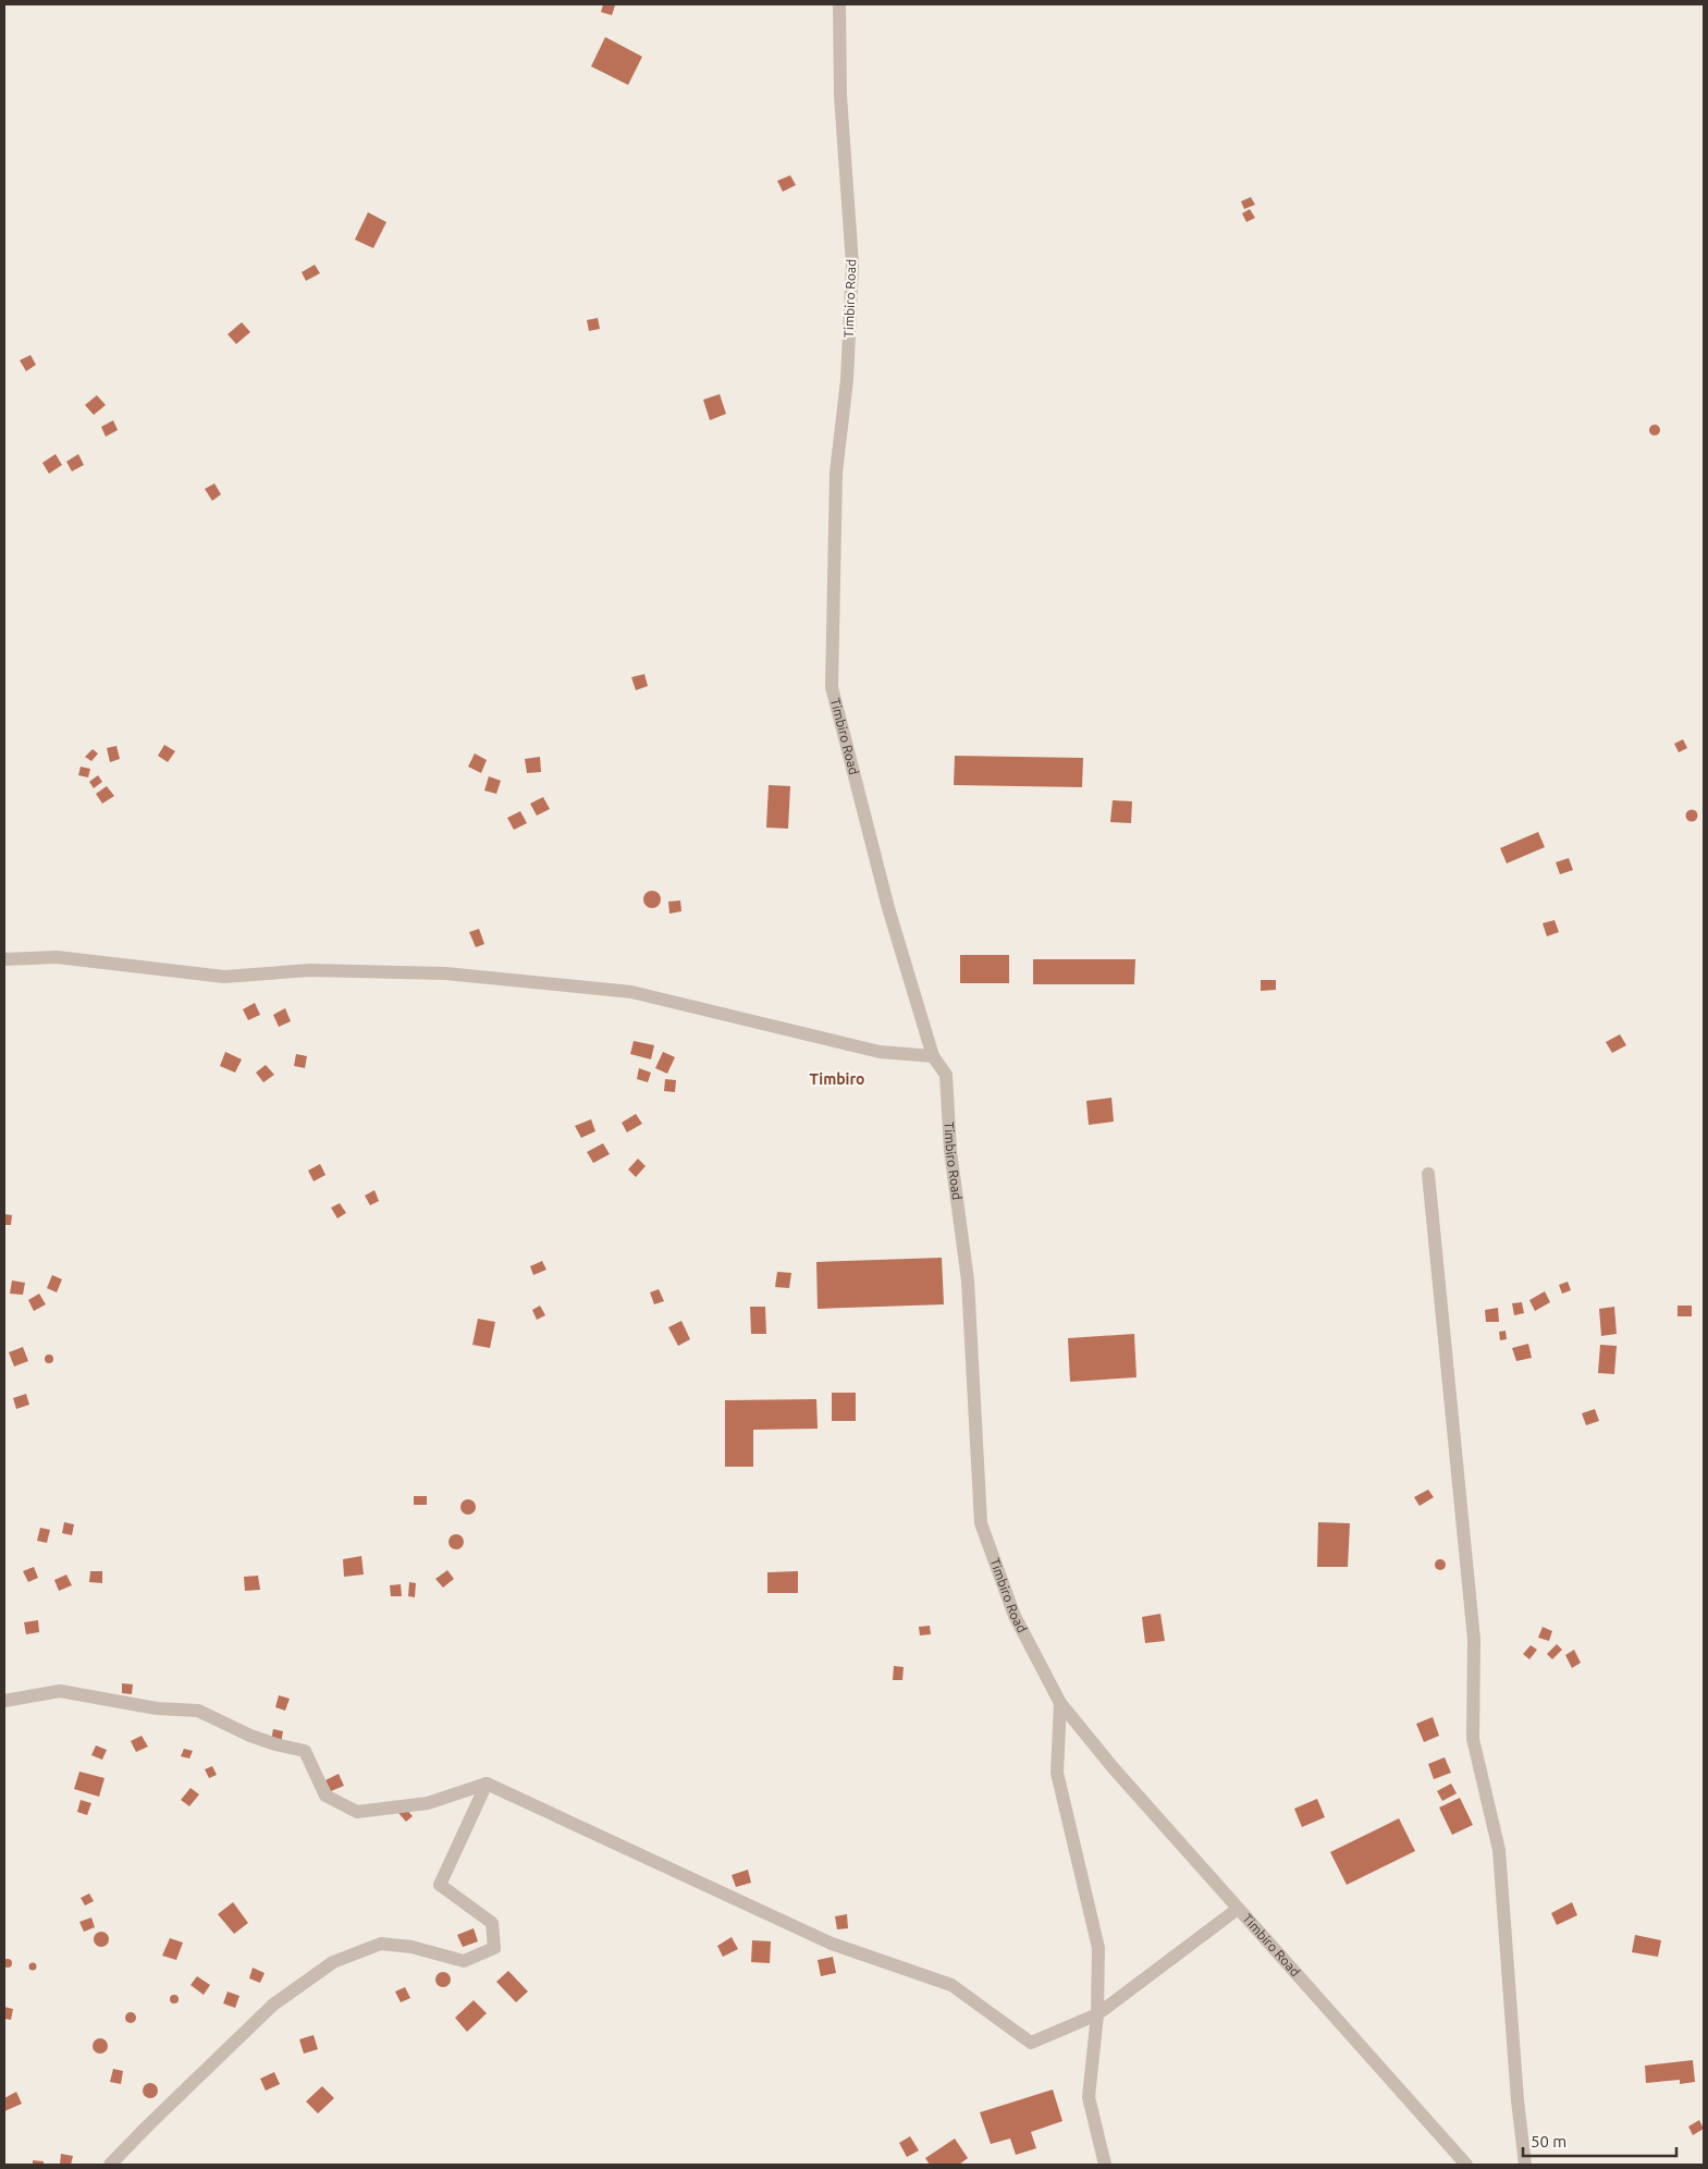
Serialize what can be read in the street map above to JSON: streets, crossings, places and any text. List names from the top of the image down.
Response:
{
  "streets": {
    "street": ["Timbiro Road"]
  },
  "districts": ["Timbiro"],
  "scale_bar": "50 m"
}
